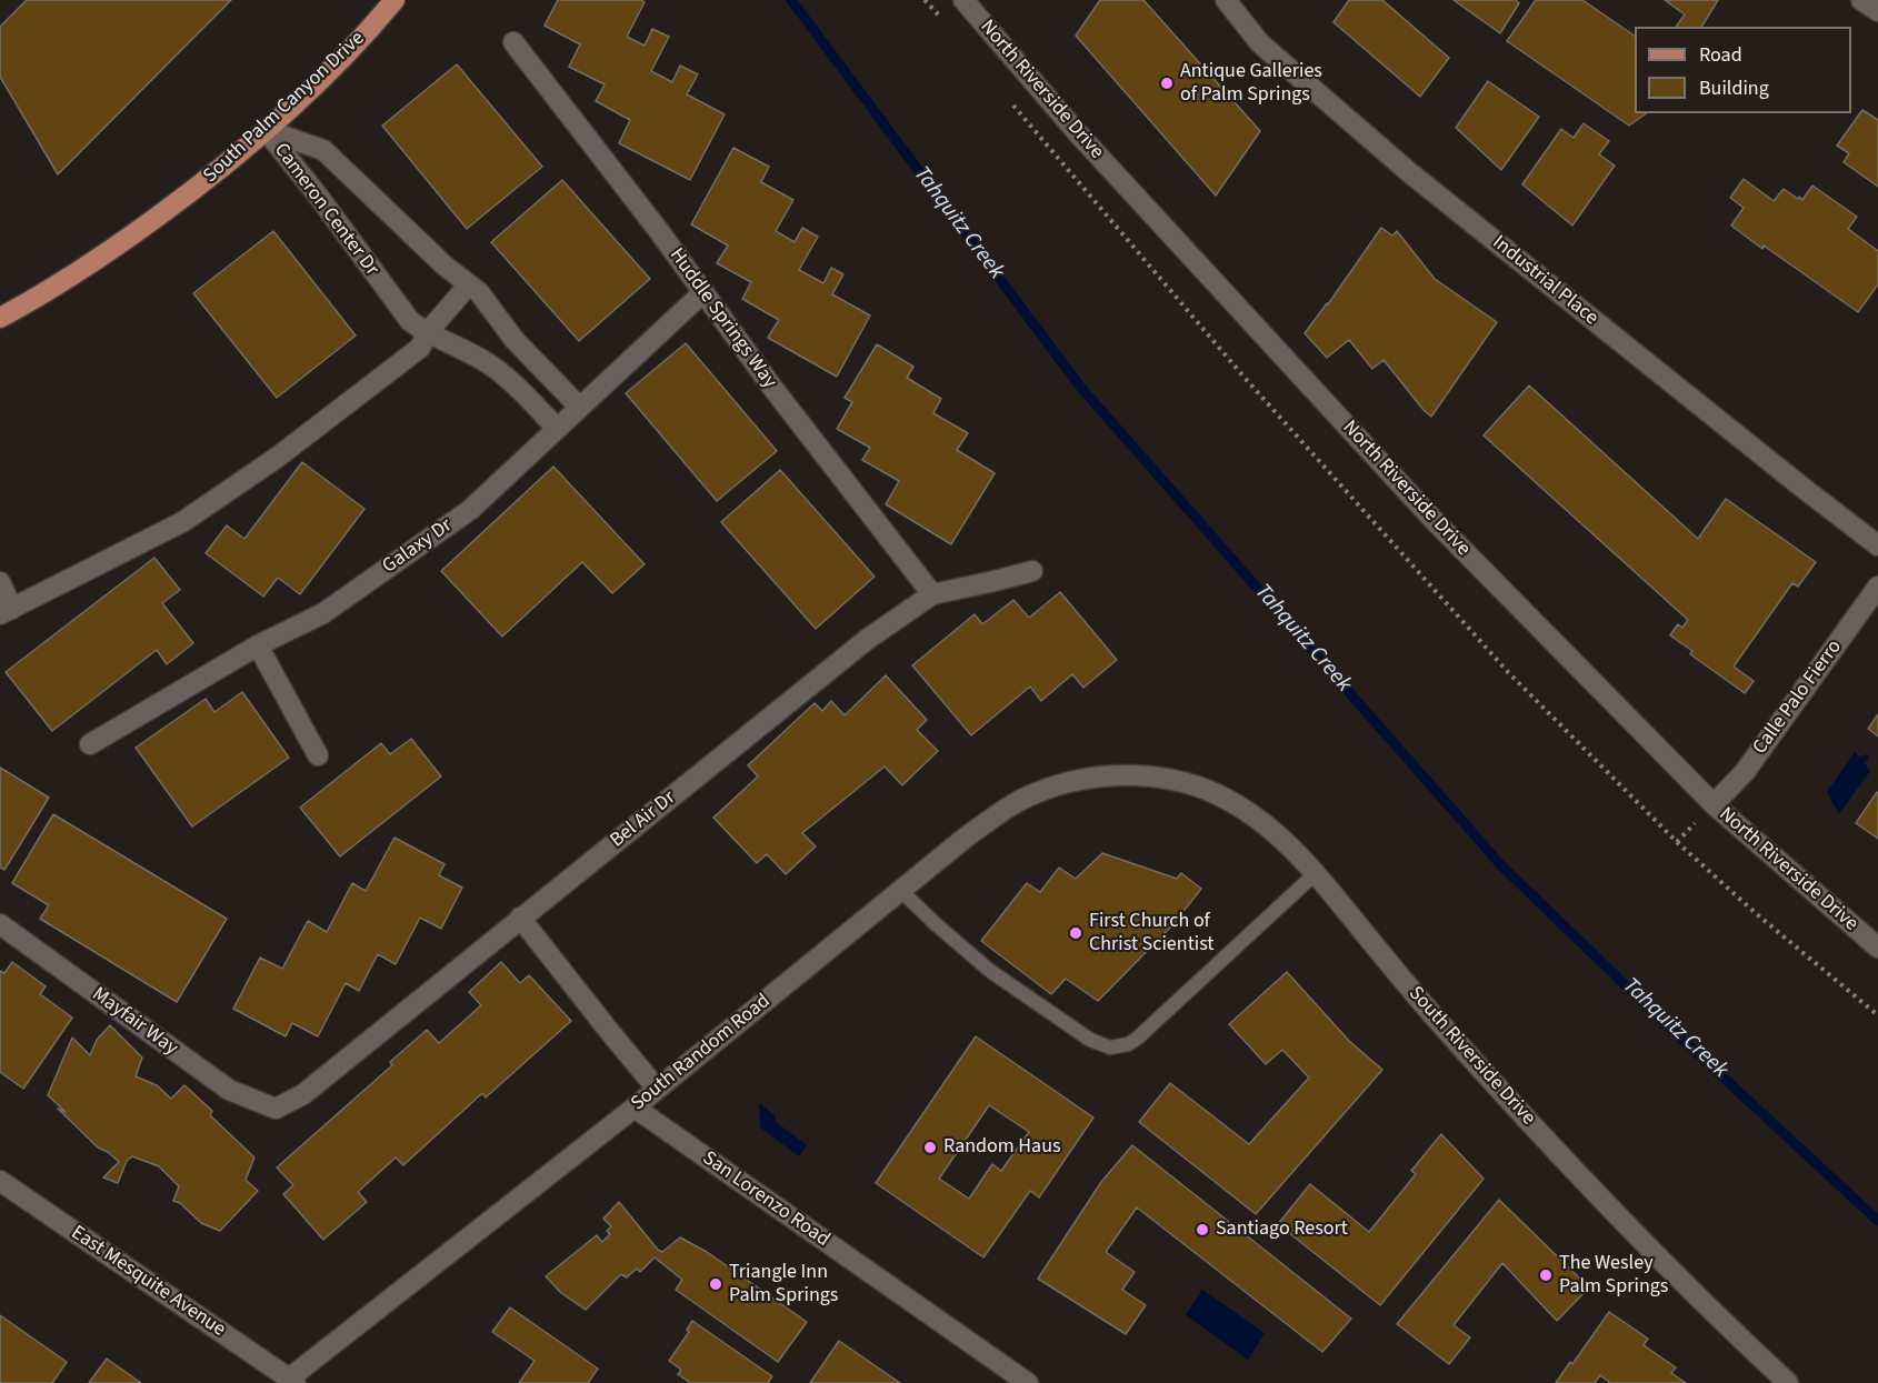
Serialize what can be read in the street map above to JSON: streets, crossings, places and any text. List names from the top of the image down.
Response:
{
  "streets": {
    "main road": ["South Palm Canyon Drive"],
    "street": [
      "North Riverside Drive",
      "Cameron Center Dr",
      "Industrial Place",
      "Huddle Springs Way",
      "Galaxy Dr",
      "Calle Palo Fierro",
      "Bel Air Dr",
      "Mayfair Way",
      "South Random Road",
      "South Riverside Drive",
      "San Lorenzo Road",
      "East Mesquite Avenue"
    ]
  },
  "crossings": [
    ["North Riverside Drive", "Calle Palo Fierro"],
    ["South Palm Canyon Drive", "Cameron Center Dr"],
    ["Cameron Center Dr", "Galaxy Dr"],
    ["Huddle Springs Way", "Galaxy Dr"],
    ["Huddle Springs Way", "Bel Air Dr"],
    ["Bel Air Dr", "Mayfair Way"],
    ["South Random Road", "South Riverside Drive"],
    ["South Random Road", "San Lorenzo Road"],
    ["South Random Road", "East Mesquite Avenue"]
  ],
  "water": ["Tahquitz Creek"],
  "places": [
    "Antique Galleries of Palm Springs",
    "First Church of Christ Scientist",
    "Random Haus",
    "Santiago Resort",
    "The Wesley Palm Springs",
    "Triangle Inn Palm Springs"
  ],
  "legend": ["Road", "Building"]
}
